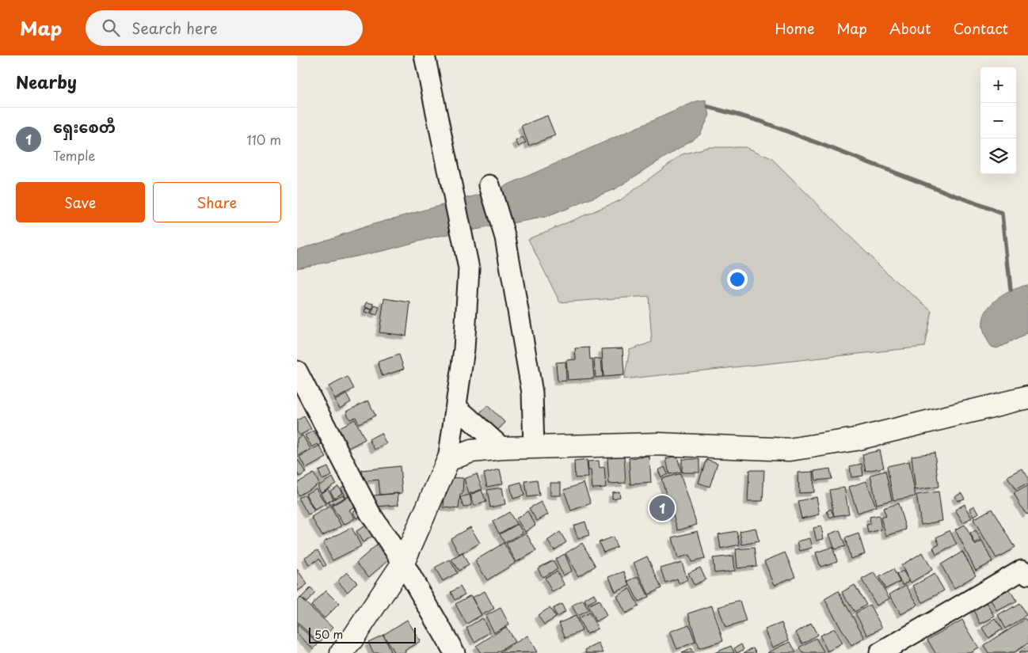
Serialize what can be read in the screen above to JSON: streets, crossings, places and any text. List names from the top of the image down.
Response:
{
  "scale_bar": "50 m",
  "page": {
    "header": "Map",
    "search": "Search here",
    "nav": [
      "Home",
      "Map",
      "About",
      "Contact"
    ],
    "heading": "Nearby",
    "map_buttons": ["+", "−"],
    "list": [
      {
        "mark": "1",
        "name": "ရှေးစေတီ",
        "note": "Temple",
        "value": "110 m"
      }
    ],
    "buttons": ["Save", "Share"],
    "pins": "1",
    "scale": "50 m"
  }
}
